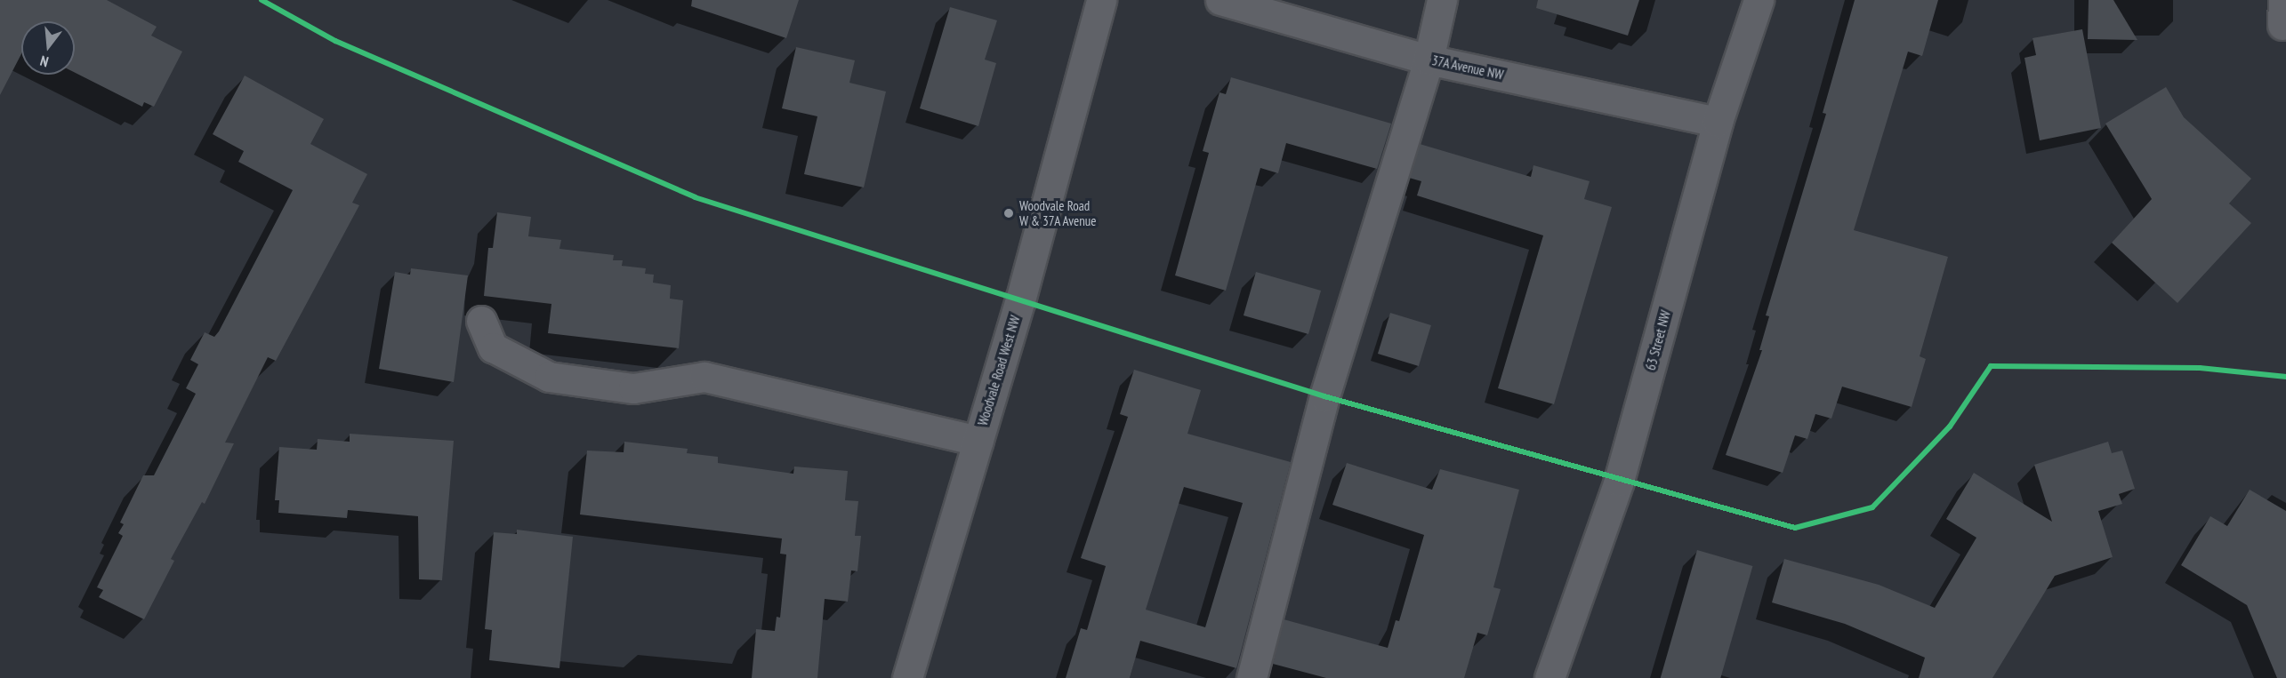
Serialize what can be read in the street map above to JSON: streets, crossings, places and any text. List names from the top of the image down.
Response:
{
  "streets": {
    "street": ["37A Avenue NW", "63 Street NW", "Woodvale Road West NW"]
  },
  "crossings": [
    ["37A Avenue NW", "63 Street NW"]
  ],
  "places": ["Woodvale Road W & 37A Avenue"],
  "north": "bottom"
}
